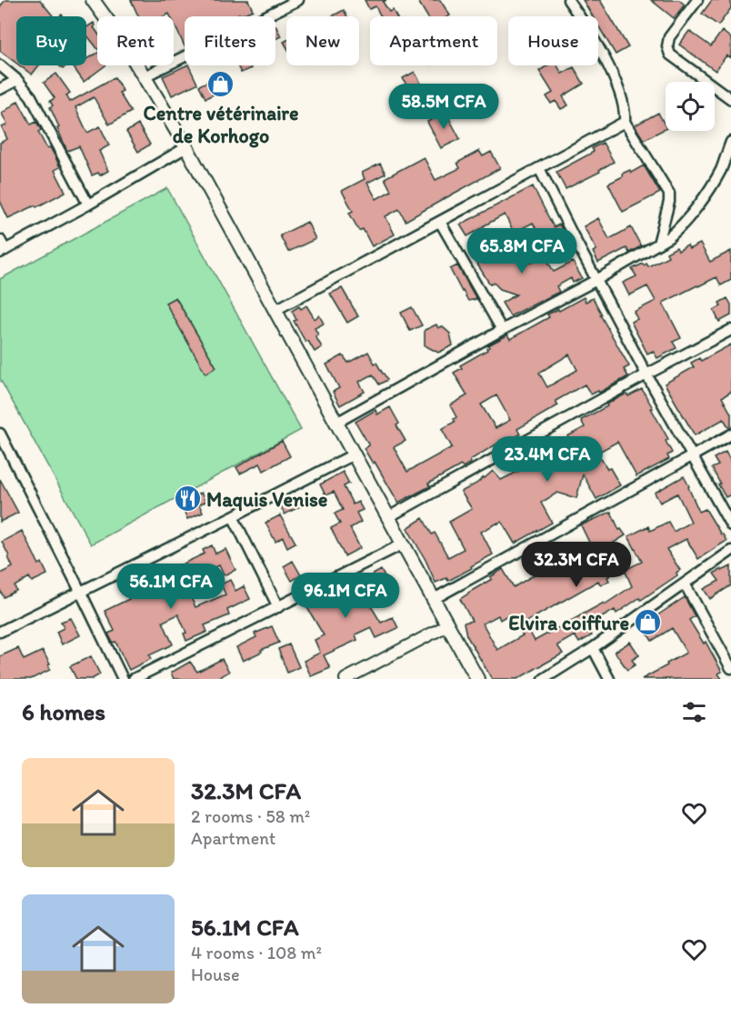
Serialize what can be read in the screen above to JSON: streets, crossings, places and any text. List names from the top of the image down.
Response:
{
  "places": {
    "shop": ["Centre vétérinaire de Korhogo", "Elvira coiffure"],
    "restaurant": ["Maquis Venise"]
  },
  "page": {
    "chip": [
      "Buy",
      "Rent",
      "Filters",
      "New",
      "Apartment",
      "House"
    ],
    "price": [
      "58.5M CFA",
      "65.8M CFA",
      "23.4M CFA",
      "32.3M CFA",
      "56.1M CFA",
      "96.1M CFA"
    ],
    "heading": "6 homes",
    "list": [
      {
        "name": "32.3M CFA",
        "note": "2 rooms · 58 m² · Apartment"
      },
      {
        "name": "56.1M CFA",
        "note": "4 rooms · 108 m² · House"
      }
    ]
  }
}
